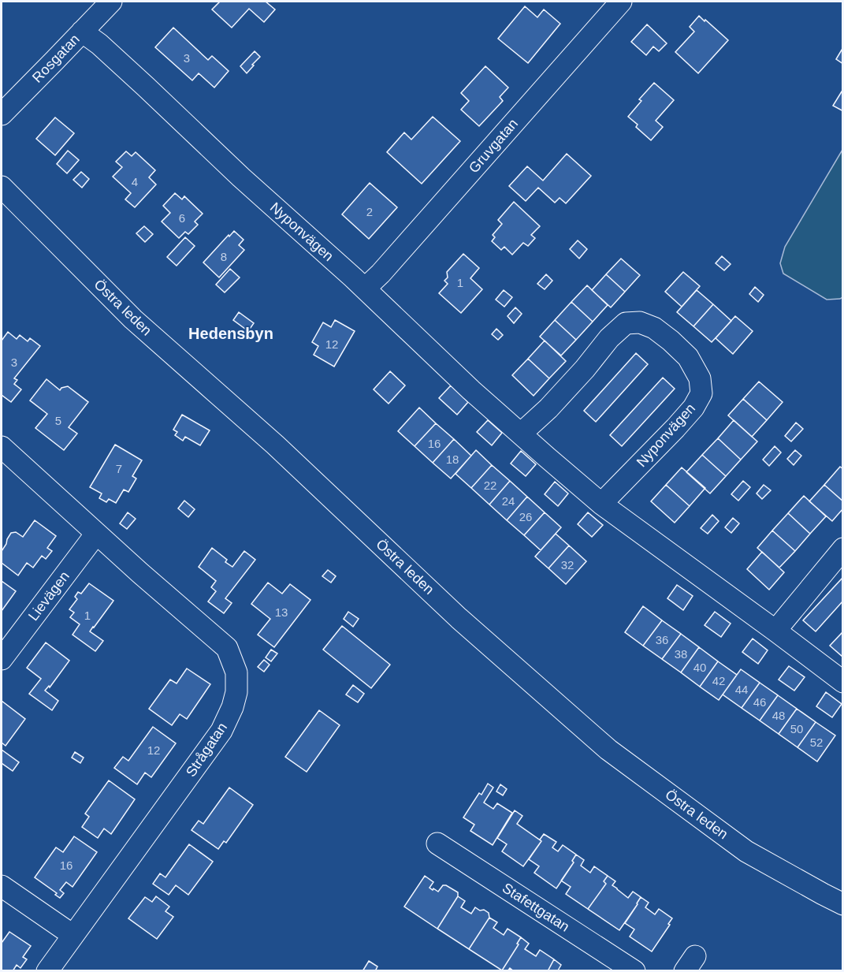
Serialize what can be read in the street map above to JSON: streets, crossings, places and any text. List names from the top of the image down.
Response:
{
  "streets": {
    "street": [
      "Rosgatan",
      "Gruvgatan",
      "Nyponvägen",
      "Östra leden",
      "Lievägen",
      "Strågatan",
      "Stafettgatan"
    ]
  },
  "crossings": [
    ["Rosgatan", "Nyponvägen"],
    ["Gruvgatan", "Nyponvägen"],
    ["Lievägen", "Strågatan"]
  ],
  "districts": ["Hedensbyn"],
  "house_numbers": [
    "3",
    "4",
    "2",
    "6",
    "8",
    "1",
    "12",
    "3",
    "5",
    "16",
    "18",
    "7",
    "22",
    "24",
    "26",
    "32",
    "13",
    "1",
    "36",
    "38",
    "40",
    "42",
    "44",
    "46",
    "48",
    "50",
    "52",
    "12",
    "16"
  ]
}
